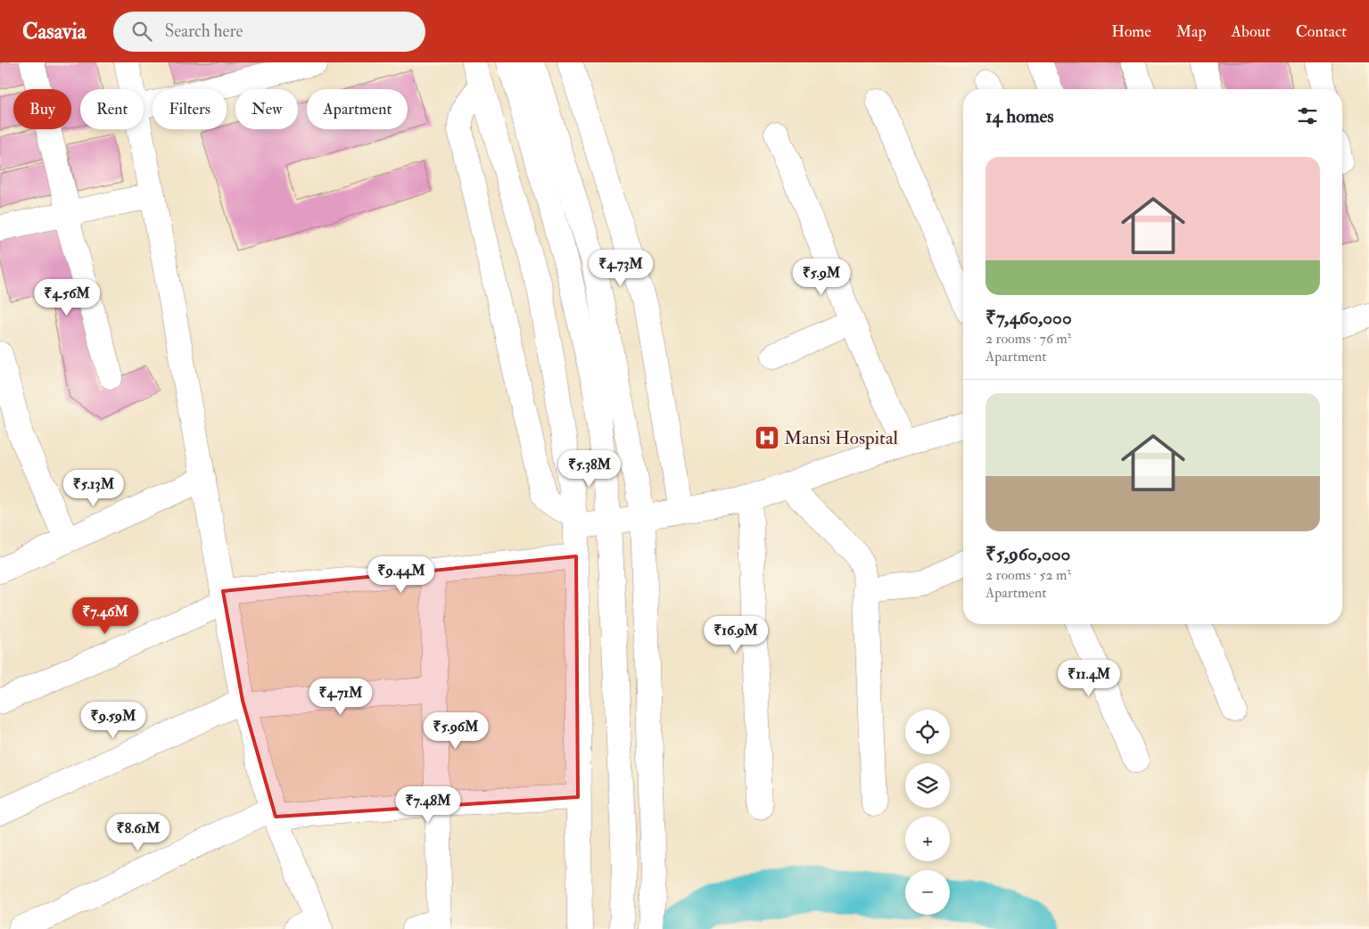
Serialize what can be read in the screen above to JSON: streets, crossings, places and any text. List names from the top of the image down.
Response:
{
  "places": {
    "hospital": ["Mansi Hospital"]
  },
  "page": {
    "header": "Casavia",
    "search": "Search here",
    "nav": [
      "Home",
      "Map",
      "About",
      "Contact"
    ],
    "chip": [
      "Buy",
      "Rent",
      "Filters",
      "New",
      "Apartment"
    ],
    "heading": "14 homes",
    "list": [
      {
        "name": "₹7,460,000",
        "note": "2 rooms · 76 m² · Apartment"
      },
      {
        "name": "₹5,960,000",
        "note": "2 rooms · 52 m² · Apartment"
      }
    ],
    "price": [
      "₹4.73M",
      "₹5.9M",
      "₹4.56M",
      "₹5.38M",
      "₹5.13M",
      "₹9.44M",
      "₹7.46M",
      "₹16.9M",
      "₹11.4M",
      "₹4.71M",
      "₹9.59M",
      "₹5.96M",
      "₹7.48M",
      "₹8.61M"
    ],
    "map_buttons": ["+", "−"]
  }
}
